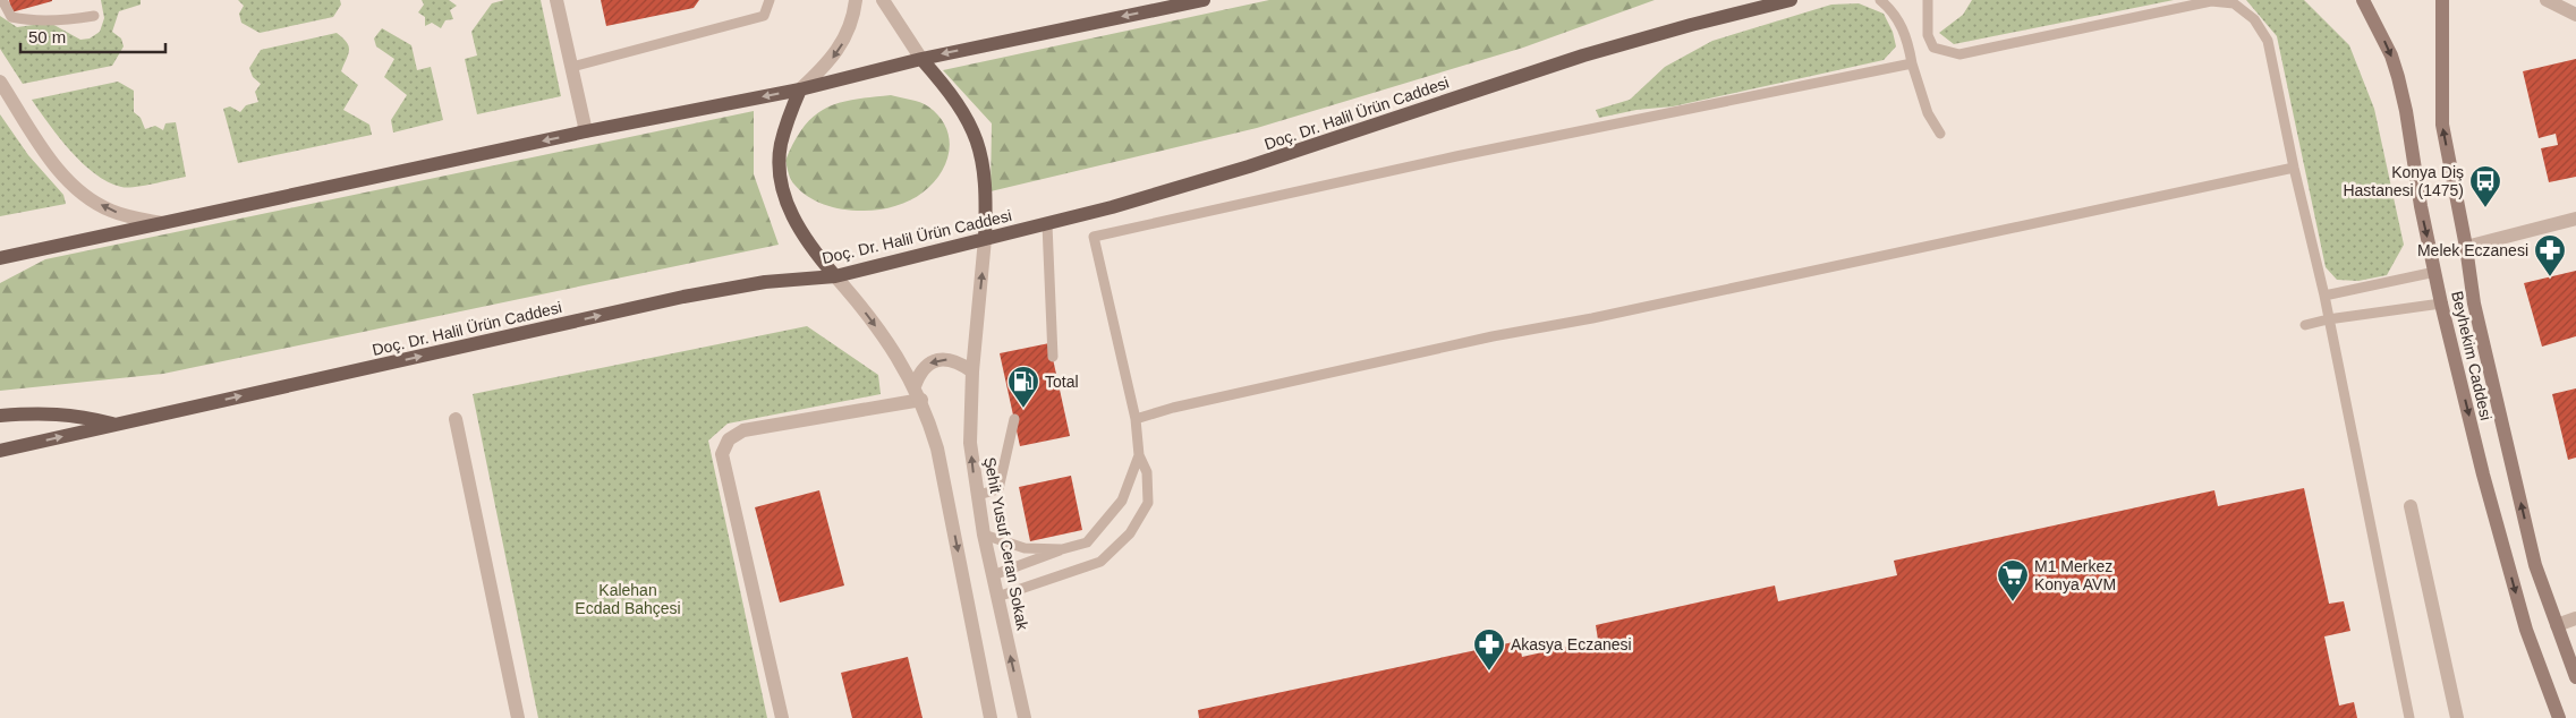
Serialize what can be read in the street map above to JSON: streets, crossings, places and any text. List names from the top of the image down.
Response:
{
  "streets": {
    "main road": ["Doç. Dr. Halil Ürün Caddesi", "Beyhekim Caddesi"],
    "street": ["Şehit Yusuf Ceran Sokak"]
  },
  "crossings": [
    ["Doç. Dr. Halil Ürün Caddesi", "Şehit Yusuf Ceran Sokak"]
  ],
  "one_way": ["Doç. Dr. Halil Ürün Caddesi"],
  "parks": ["Kalehan Ecdad Bahçesi"],
  "places": {
    "bus stop": ["Konya Diş Hastanesi (1475)"],
    "pharmacy": ["Melek Eczanesi", "Akasya Eczanesi"],
    "fuel station": ["Total"],
    "supermarket": ["M1 Merkez Konya AVM"]
  },
  "scale_bar": "50 m"
}
